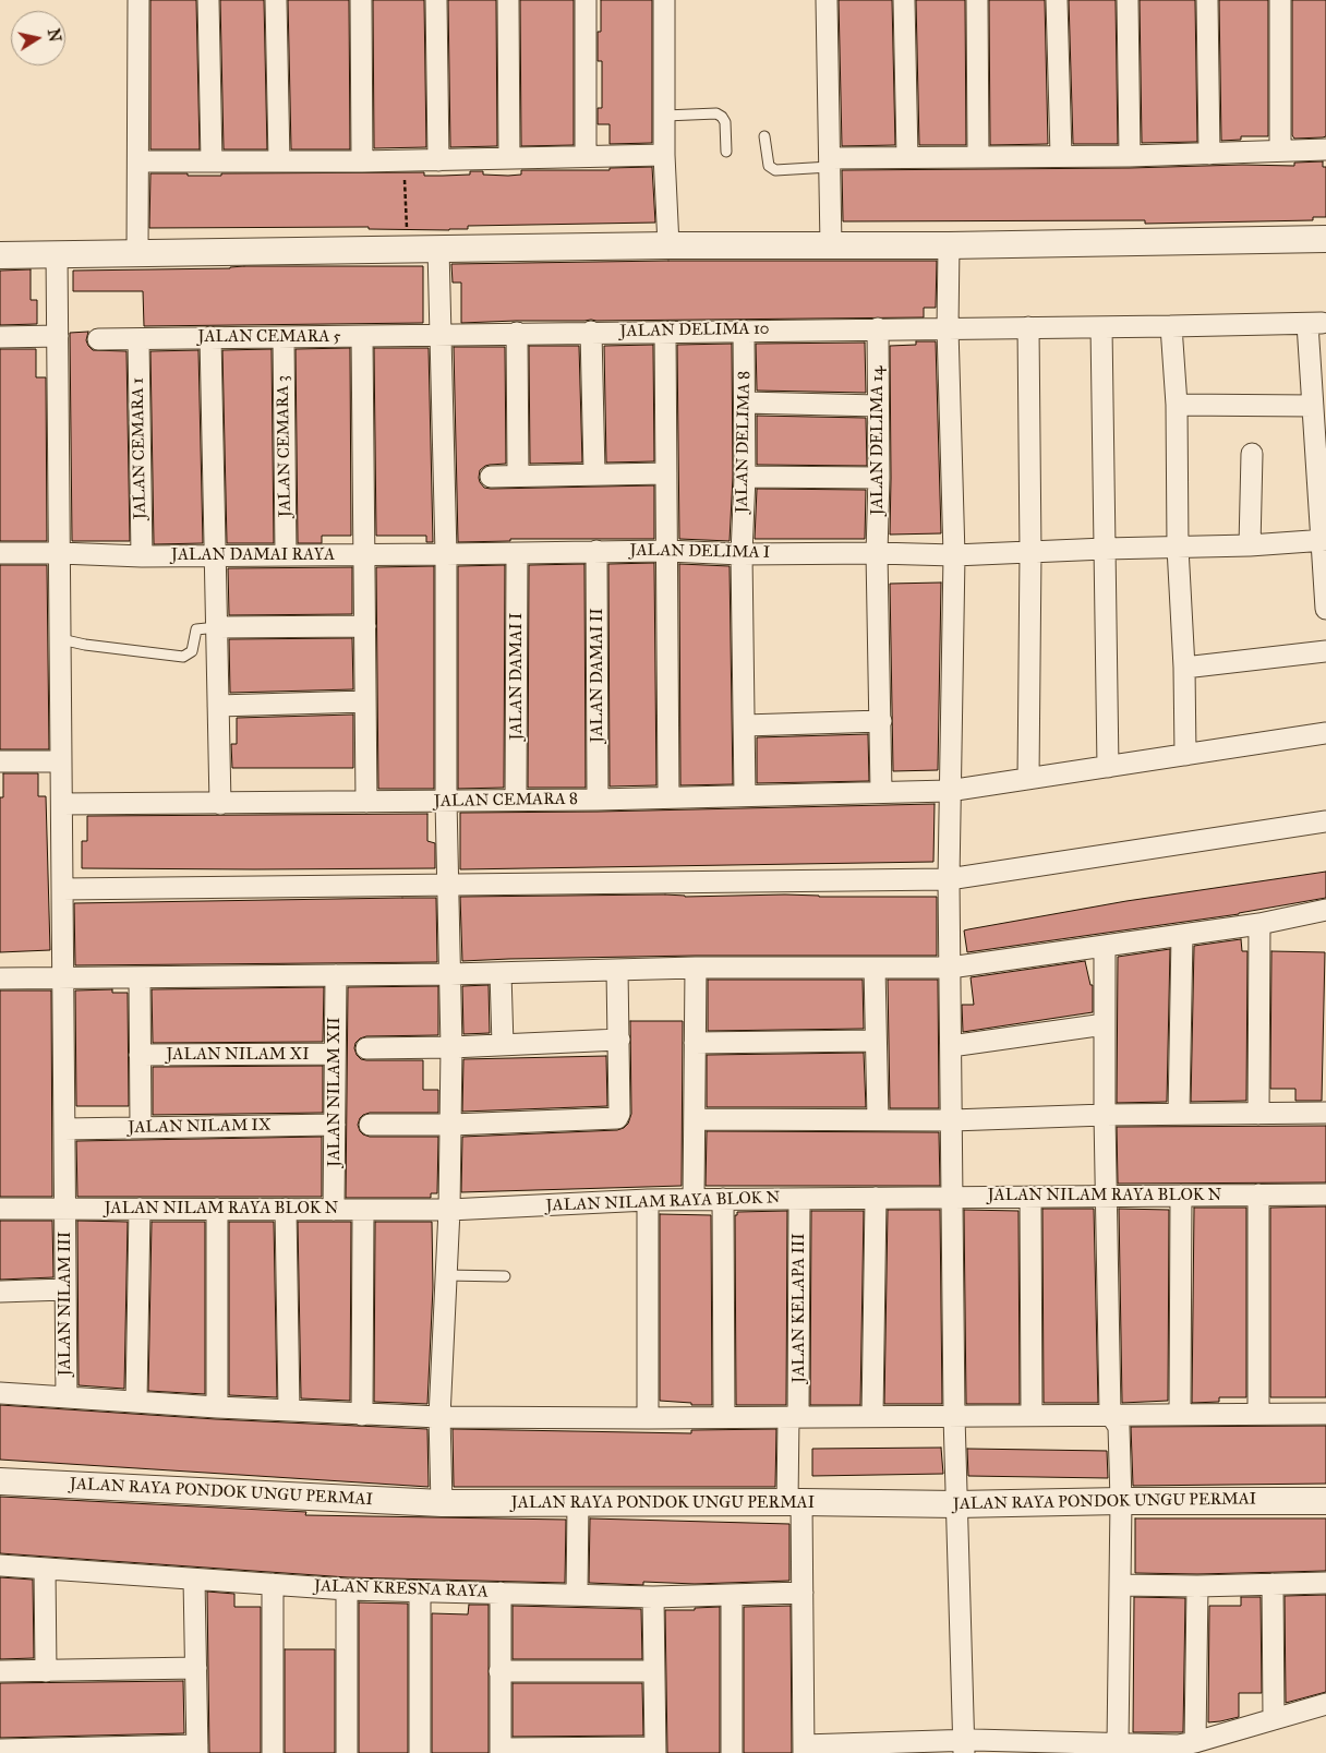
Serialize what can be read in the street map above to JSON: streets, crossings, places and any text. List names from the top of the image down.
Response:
{
  "streets": {
    "street": [
      "JALAN DELIMA 10",
      "JALAN CEMARA 5",
      "JALAN DELIMA 14",
      "JALAN DELIMA 8",
      "JALAN CEMARA 3",
      "JALAN CEMARA 1",
      "JALAN DELIMA I",
      "JALAN DAMAI RAYA",
      "JALAN DAMAI II",
      "JALAN DAMAI I",
      "JALAN CEMARA 8",
      "JALAN NILAM XI",
      "JALAN NILAM XII",
      "JALAN NILAM IX",
      "JALAN NILAM RAYA BLOK N",
      "JALAN NILAM III",
      "JALAN KELAPA III",
      "JALAN RAYA PONDOK UNGU PERMAI",
      "JALAN KRESNA RAYA"
    ]
  },
  "crossings": [
    ["JALAN DELIMA 10", "JALAN CEMARA 5"],
    ["JALAN DELIMA 10", "JALAN DELIMA 14"],
    ["JALAN DELIMA 10", "JALAN DELIMA 8"],
    ["JALAN CEMARA 5", "JALAN CEMARA 3"],
    ["JALAN CEMARA 5", "JALAN CEMARA 1"],
    ["JALAN DELIMA 14", "JALAN DELIMA I"],
    ["JALAN DELIMA 14", "JALAN CEMARA 8"],
    ["JALAN DELIMA 8", "JALAN DELIMA I"],
    ["JALAN DELIMA 8", "JALAN CEMARA 8"],
    ["JALAN CEMARA 3", "JALAN DAMAI RAYA"],
    ["JALAN CEMARA 1", "JALAN DAMAI RAYA"],
    ["JALAN DELIMA I", "JALAN DAMAI RAYA"],
    ["JALAN DELIMA I", "JALAN DAMAI II"],
    ["JALAN DELIMA I", "JALAN DAMAI I"],
    ["JALAN DAMAI RAYA", "JALAN NILAM III"],
    ["JALAN DAMAI II", "JALAN CEMARA 8"],
    ["JALAN DAMAI I", "JALAN CEMARA 8"],
    ["JALAN CEMARA 8", "JALAN NILAM III"],
    ["JALAN NILAM XI", "JALAN NILAM XII"],
    ["JALAN NILAM XII", "JALAN NILAM IX"],
    ["JALAN NILAM XII", "JALAN NILAM RAYA BLOK N"],
    ["JALAN NILAM IX", "JALAN NILAM III"],
    ["JALAN NILAM RAYA BLOK N", "JALAN NILAM III"],
    ["JALAN NILAM RAYA BLOK N", "JALAN KELAPA III"],
    ["JALAN KELAPA III", "JALAN RAYA PONDOK UNGU PERMAI"],
    ["JALAN KELAPA III", "JALAN KRESNA RAYA"]
  ],
  "north": "right"
}
